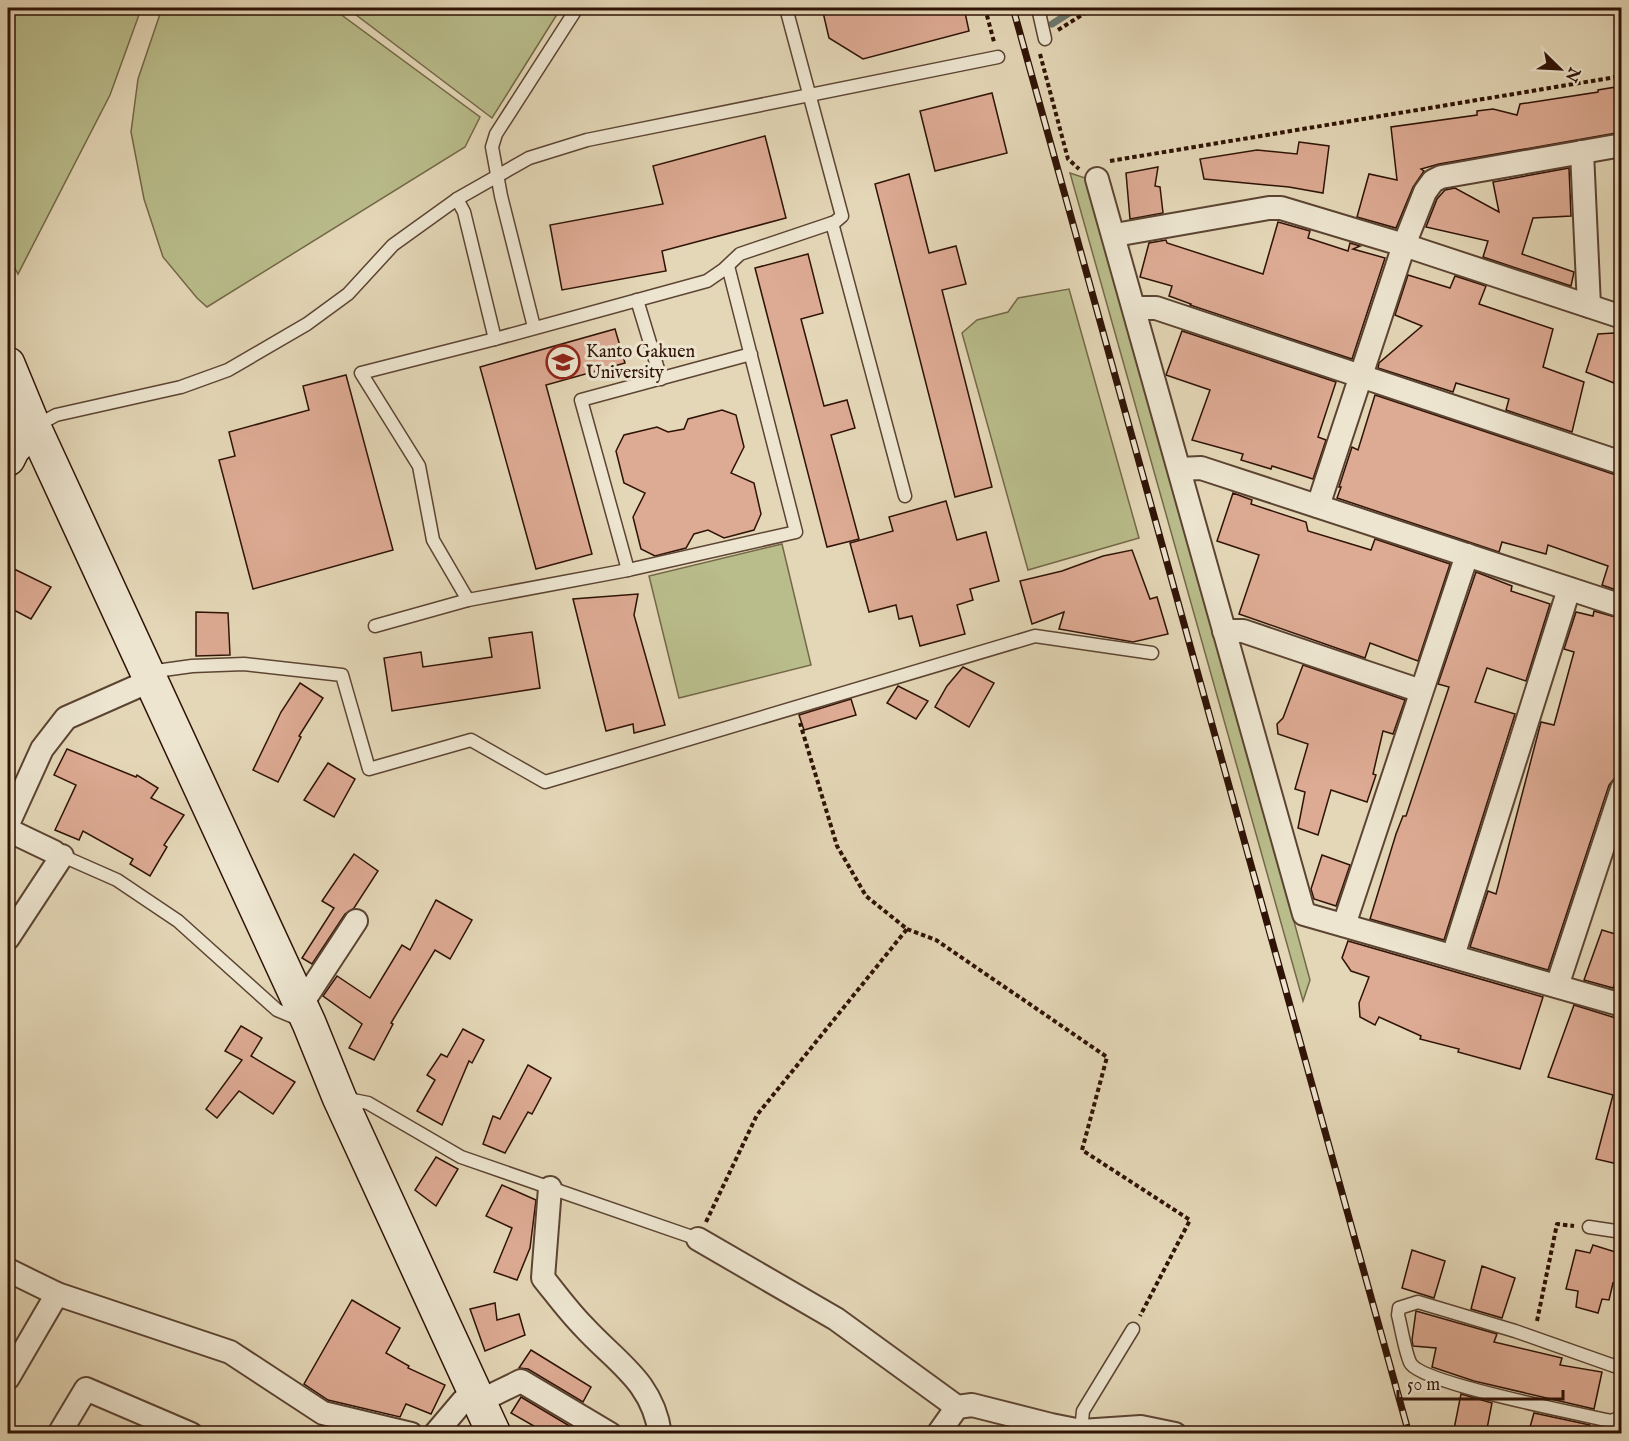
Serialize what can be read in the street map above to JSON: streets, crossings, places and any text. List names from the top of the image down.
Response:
{
  "places": {
    "school or university": ["Kanto Gakuen University"]
  },
  "scale_bar": "50 m",
  "north": "bottom right"
}
